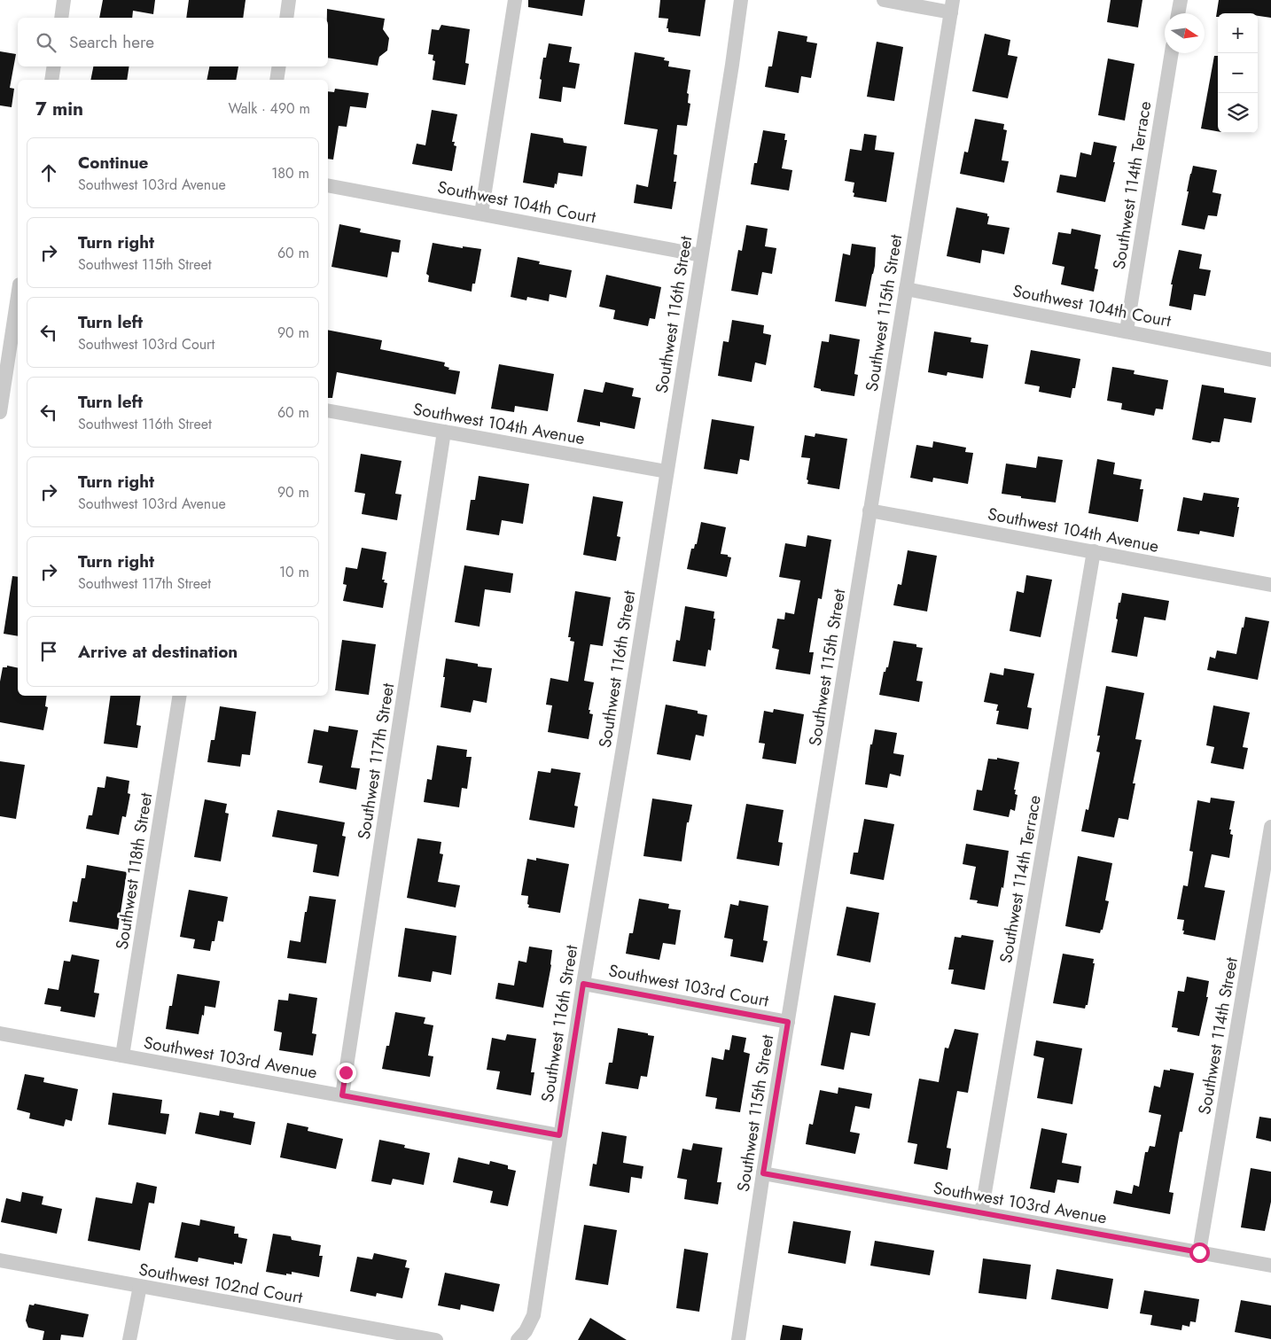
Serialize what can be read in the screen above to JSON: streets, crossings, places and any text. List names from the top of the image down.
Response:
{
  "streets": {
    "street": [
      "Southwest 114th Terrace",
      "Southwest 104th Court",
      "Southwest 115th Street",
      "Southwest 116th Street",
      "Southwest 104th Avenue",
      "Southwest 117th Street",
      "Southwest 118th Street",
      "Southwest 103rd Court",
      "Southwest 114th Street",
      "Southwest 103rd Avenue",
      "Southwest 102nd Court"
    ]
  },
  "crossings": [
    ["Southwest 114th Terrace", "Southwest 104th Court"],
    ["Southwest 114th Terrace", "Southwest 104th Avenue"],
    ["Southwest 114th Terrace", "Southwest 103rd Avenue"],
    ["Southwest 104th Court", "Southwest 115th Street"],
    ["Southwest 104th Court", "Southwest 116th Street"],
    ["Southwest 115th Street", "Southwest 104th Avenue"],
    ["Southwest 115th Street", "Southwest 103rd Court"],
    ["Southwest 115th Street", "Southwest 103rd Avenue"],
    ["Southwest 116th Street", "Southwest 104th Avenue"],
    ["Southwest 116th Street", "Southwest 103rd Court"],
    ["Southwest 116th Street", "Southwest 103rd Avenue"],
    ["Southwest 104th Avenue", "Southwest 117th Street"],
    ["Southwest 117th Street", "Southwest 103rd Avenue"],
    ["Southwest 118th Street", "Southwest 103rd Avenue"],
    ["Southwest 114th Street", "Southwest 103rd Avenue"]
  ],
  "north": "right",
  "page": {
    "map_buttons": ["+", "−"],
    "search": "Search here",
    "heading": ["7 min", "Walk · 490 m"],
    "list": [
      ["Continue", "Southwest 103rd Avenue", "180 m"],
      ["Turn right", "Southwest 115th Street", "60 m"],
      ["Turn left", "Southwest 103rd Court", "90 m"],
      ["Turn left", "Southwest 116th Street", "60 m"],
      ["Turn right", "Southwest 103rd Avenue", "90 m"],
      ["Turn right", "Southwest 117th Street", "10 m"],
      "Arrive at destination"
    ]
  }
}
